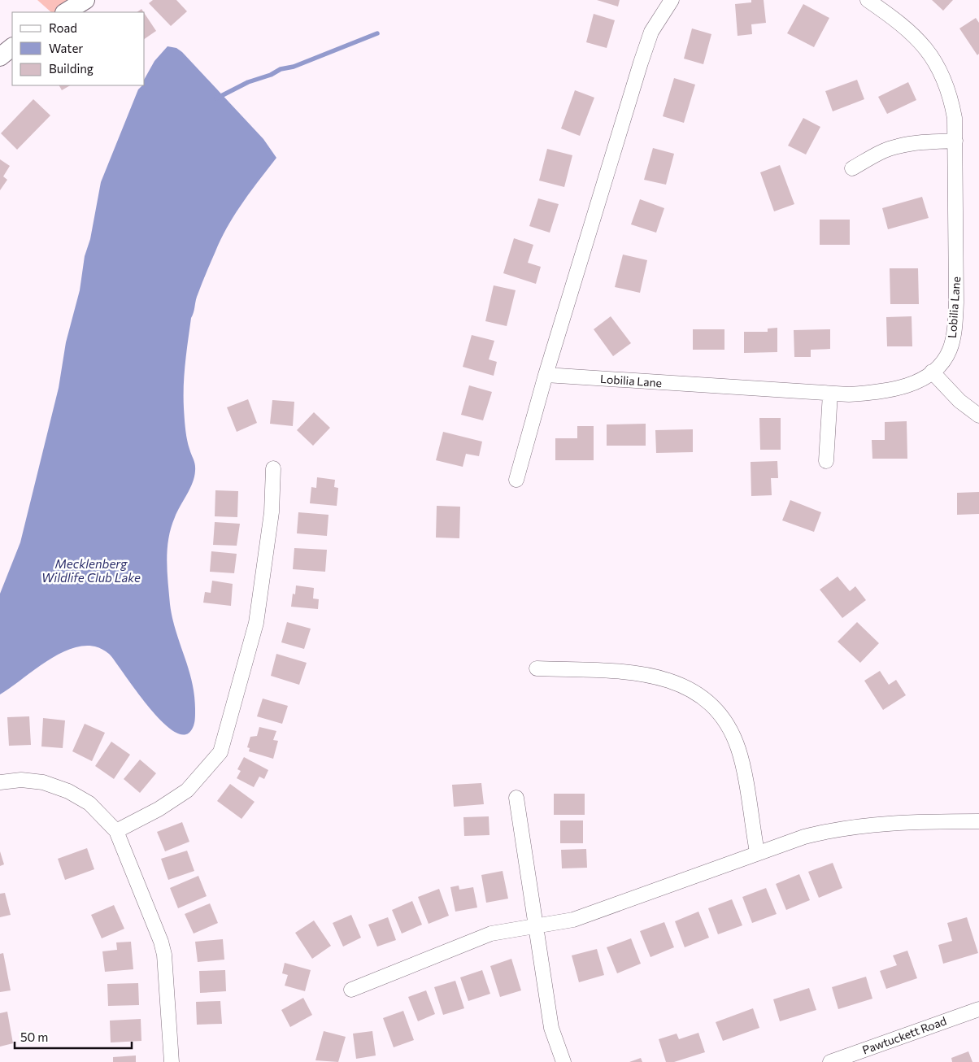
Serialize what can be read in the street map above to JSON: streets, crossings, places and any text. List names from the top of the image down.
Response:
{
  "streets": {
    "street": ["Lobilia Lane", "Pawtuckett Road"]
  },
  "water": ["Mecklenberg Wildlife Club Lake"],
  "legend": ["Road", "Water", "Building"],
  "scale_bar": "50 m"
}
